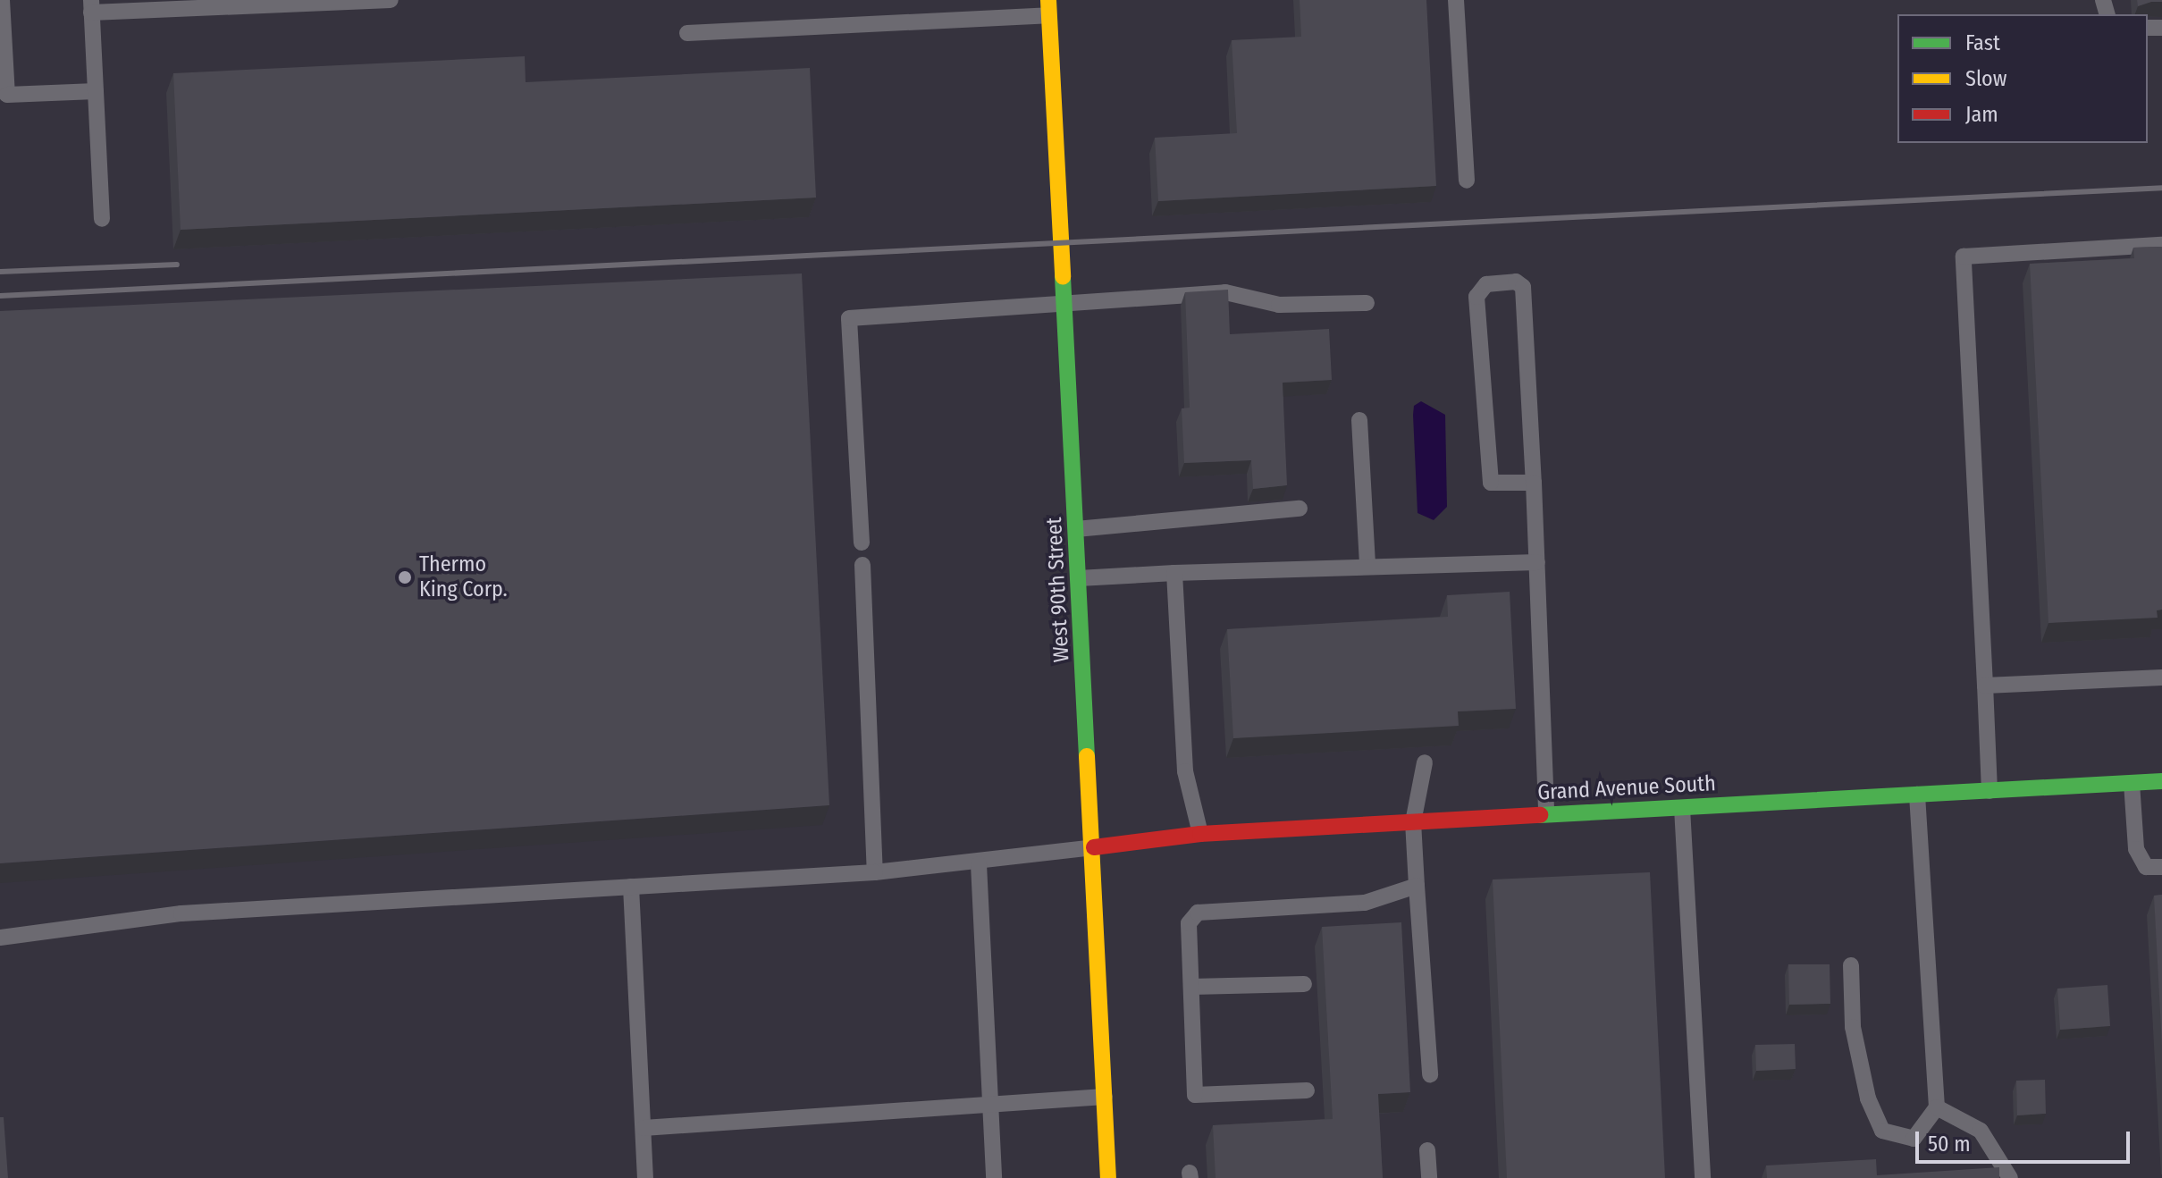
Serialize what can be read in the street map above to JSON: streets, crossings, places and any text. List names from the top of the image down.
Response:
{
  "streets": {
    "street": ["West 90th Street", "Grand Avenue South"]
  },
  "crossings": [
    ["West 90th Street", "Grand Avenue South"]
  ],
  "places": ["Thermo King Corp."],
  "legend": ["Fast", "Slow", "Jam"],
  "scale_bar": "50 m"
}
